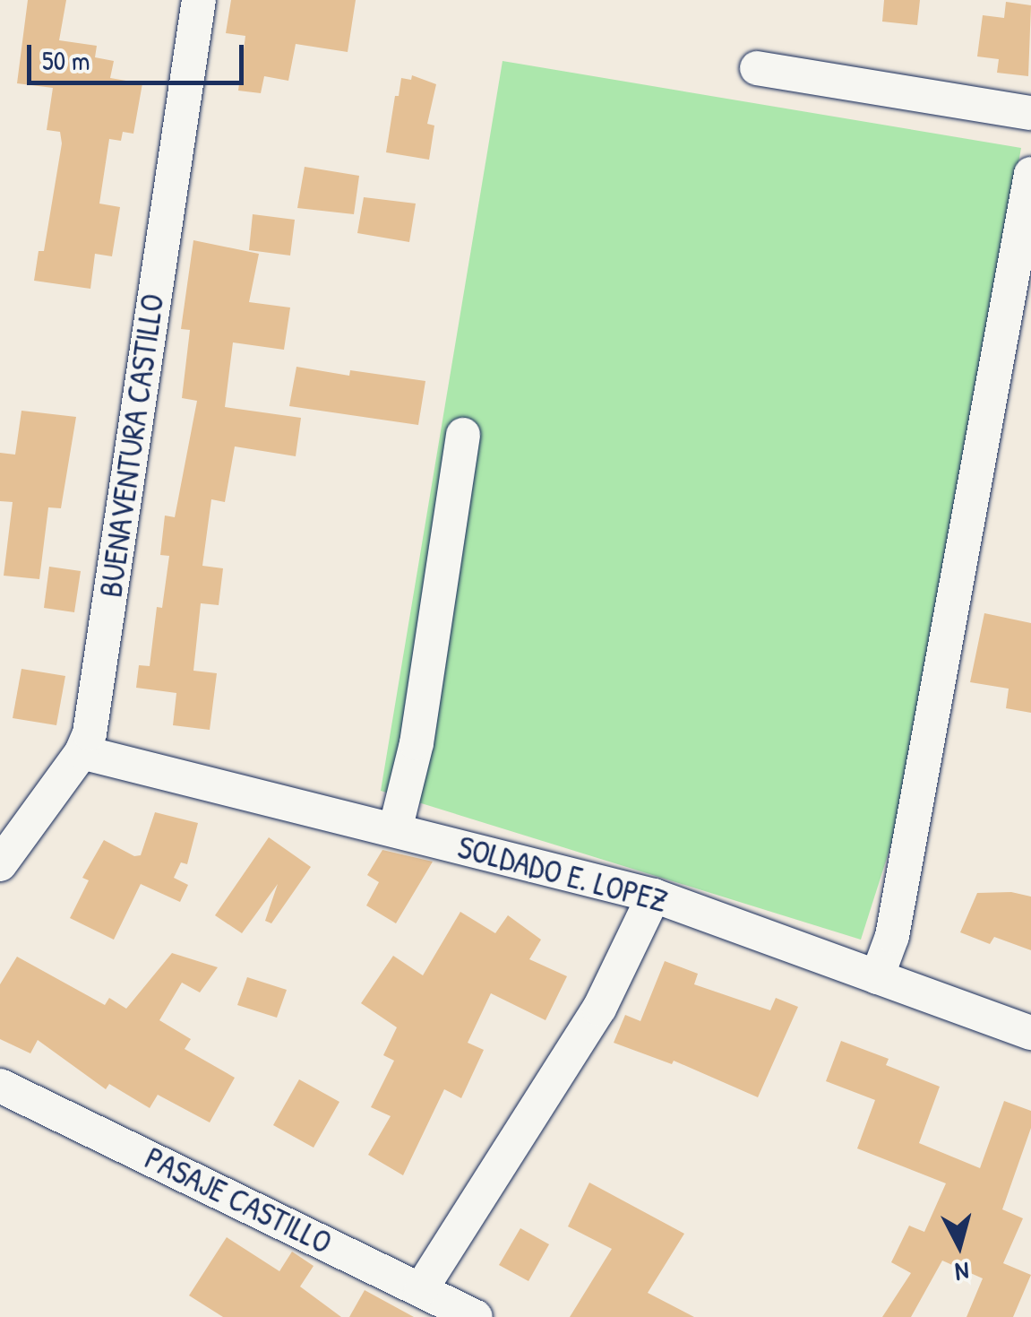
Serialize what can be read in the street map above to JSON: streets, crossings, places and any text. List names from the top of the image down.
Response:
{
  "streets": {
    "street": ["BUENAVENTURA CASTILLO", "SOLDADO E. LOPEZ", "PASAJE CASTILLO"]
  },
  "crossings": [
    ["BUENAVENTURA CASTILLO", "SOLDADO E. LOPEZ"]
  ],
  "scale_bar": "50 m",
  "north": "bottom"
}
